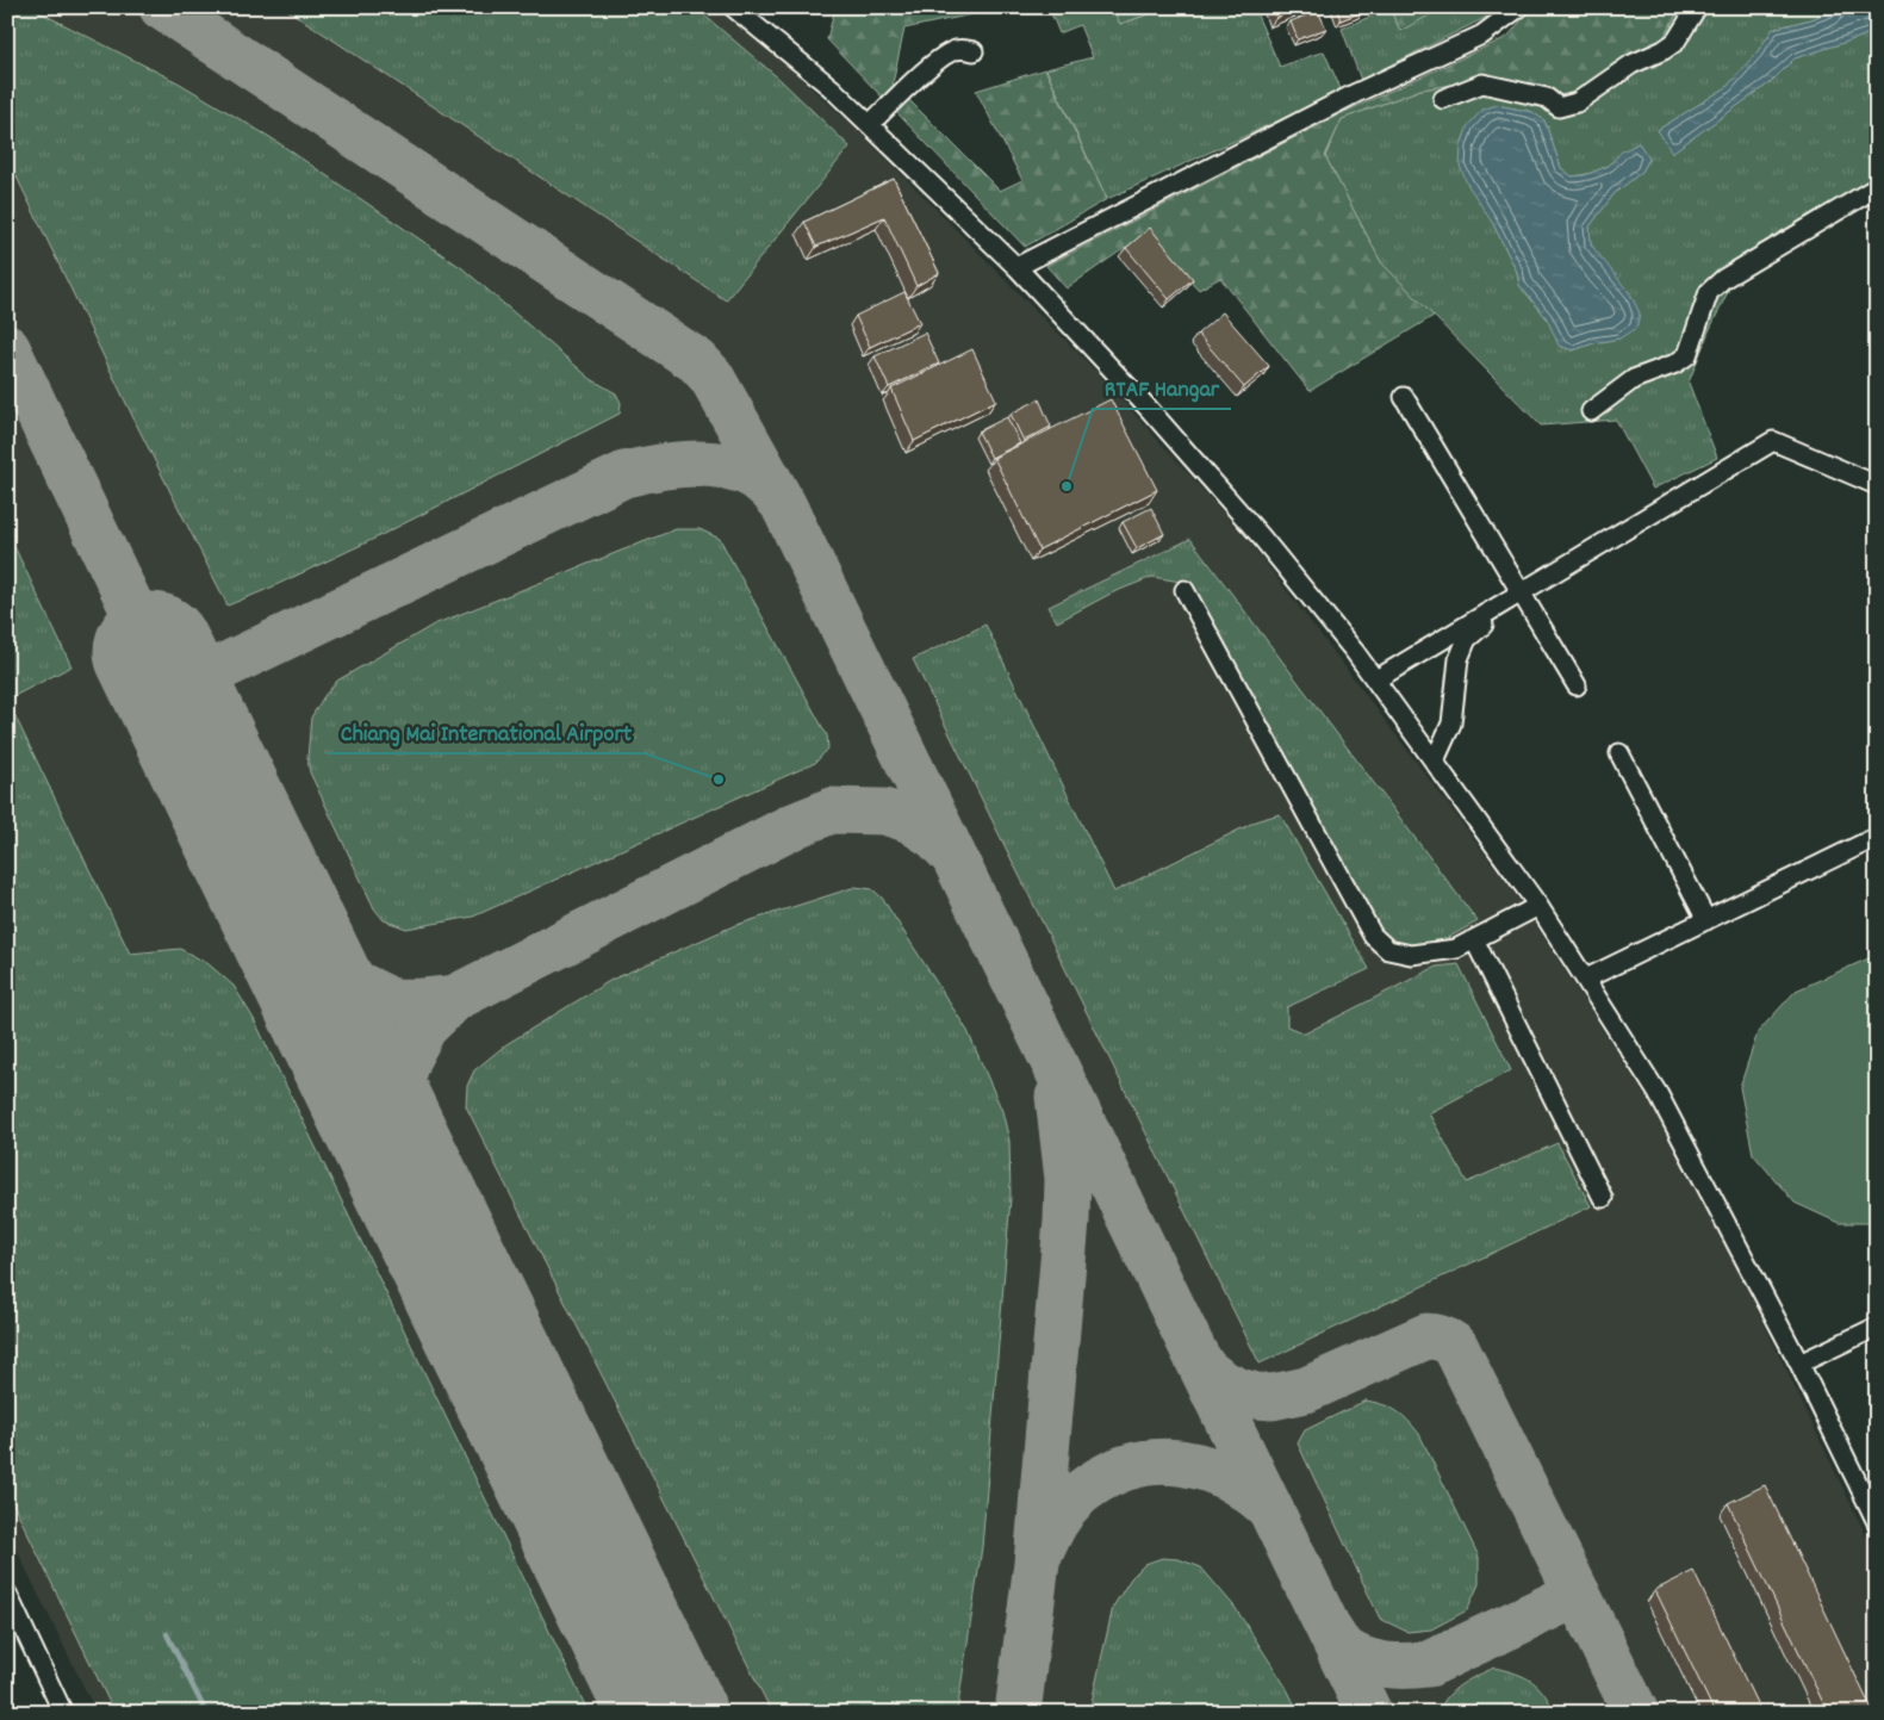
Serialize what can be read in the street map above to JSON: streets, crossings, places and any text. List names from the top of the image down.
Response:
{
  "places": ["RTAF Hangar", "Chiang Mai International Airport"]
}
